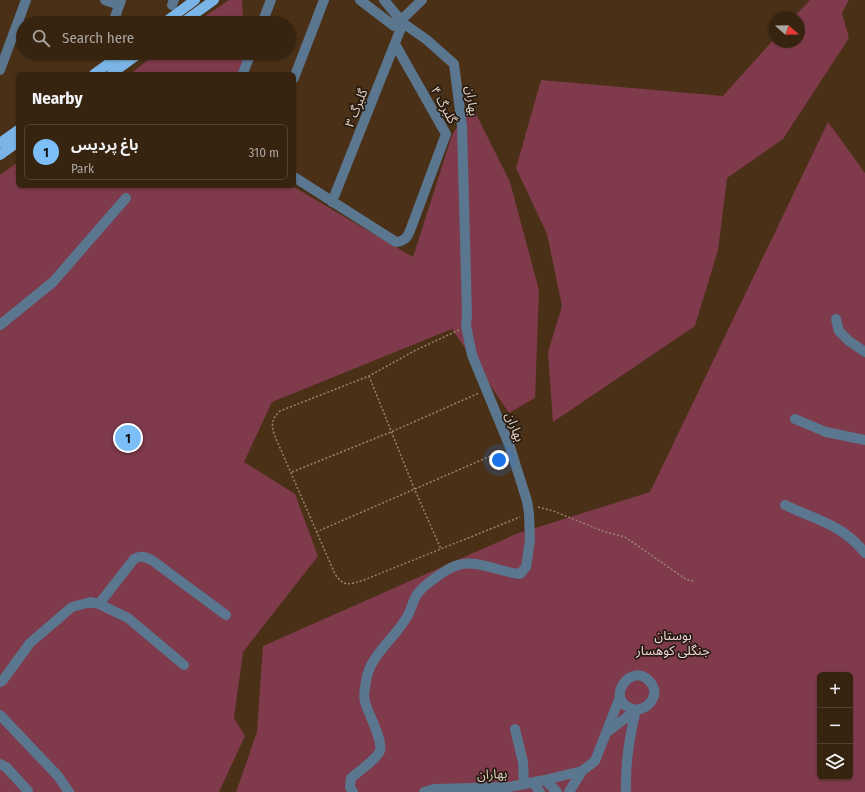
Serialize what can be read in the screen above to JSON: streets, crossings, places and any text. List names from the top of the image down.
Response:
{
  "streets": {
    "street": ["بهاران", "گلبرگ ۴", "گلبرگ ۳"]
  },
  "crossings": [
    ["بهاران", "گلبرگ ۳"],
    ["گلبرگ ۴", "گلبرگ ۳"]
  ],
  "parks": ["بوستان جنگلی کوهسار"],
  "north": "right",
  "page": {
    "search": "Search here",
    "heading": "Nearby",
    "list": [
      {
        "mark": "1",
        "name": "باغ پردیس",
        "note": "Park",
        "value": "310 m"
      }
    ],
    "pins": "1",
    "map_buttons": ["+", "−"]
  }
}
